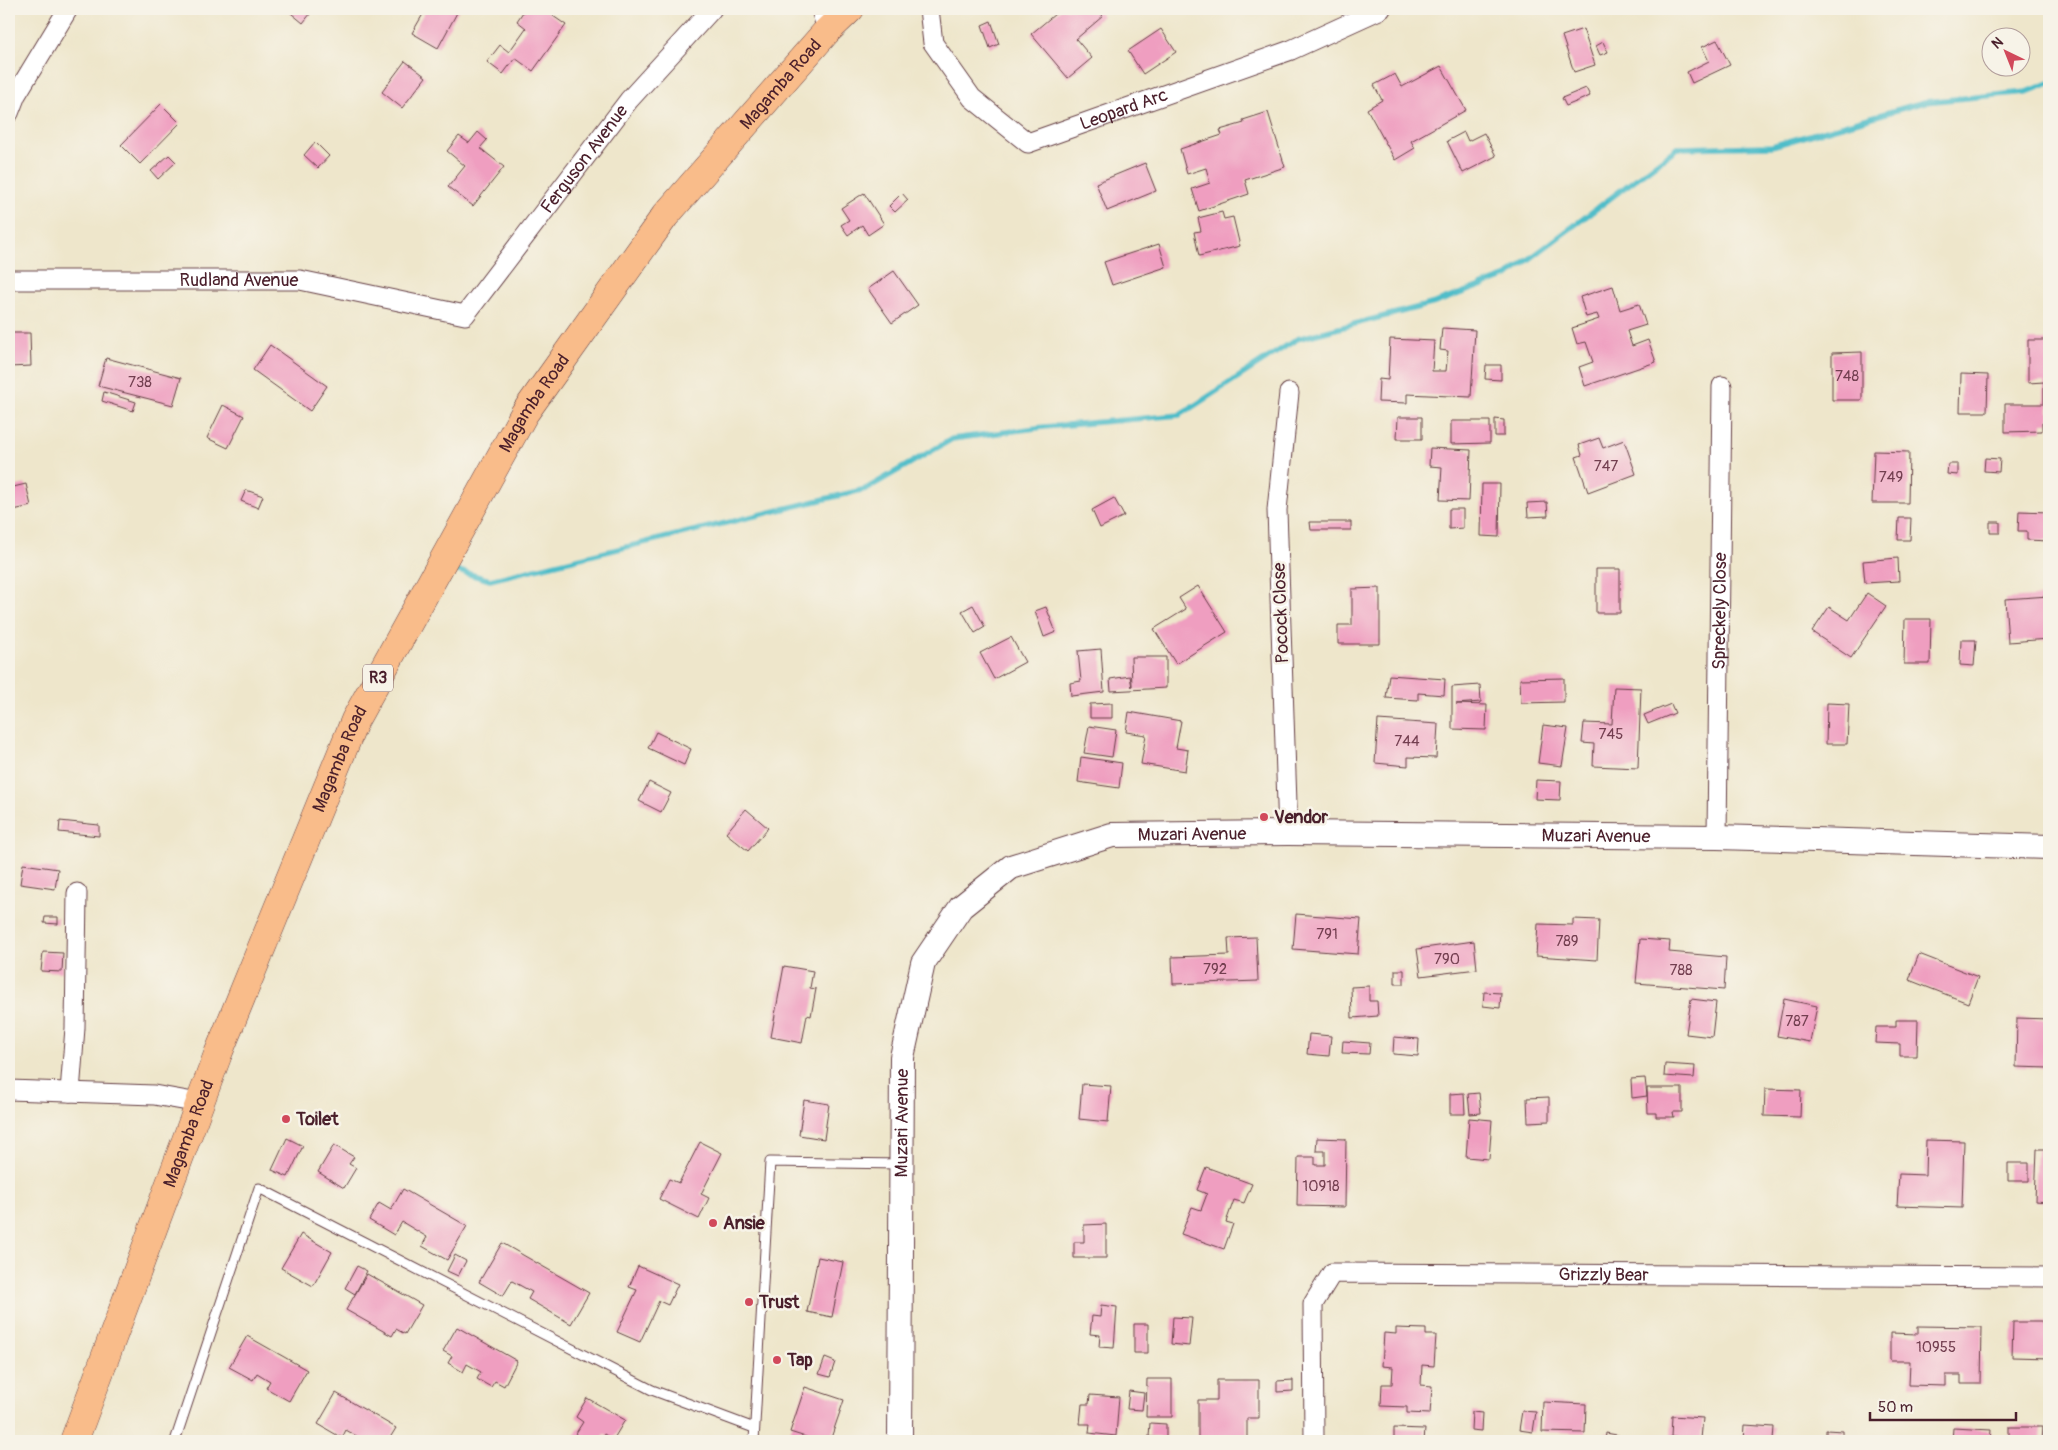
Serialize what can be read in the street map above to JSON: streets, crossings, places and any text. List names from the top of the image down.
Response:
{
  "streets": {
    "highway": ["Magamba Road", "R3"],
    "street": [
      "Leopard Arc",
      "Ferguson Avenue",
      "Rudland Avenue",
      "Spreckely Close",
      "Pocock Close",
      "Muzari Avenue",
      "Grizzly Bear"
    ]
  },
  "crossings": [
    ["Ferguson Avenue", "Rudland Avenue"],
    ["Spreckely Close", "Muzari Avenue"],
    ["Pocock Close", "Muzari Avenue"]
  ],
  "places": [
    "Vendor",
    "Toilet",
    "Ansie",
    "Trust",
    "Tap"
  ],
  "house_numbers": [
    "748",
    "738",
    "747",
    "749",
    "745",
    "744",
    "791",
    "789",
    "790",
    "792",
    "788",
    "787",
    "10918",
    "10955"
  ],
  "scale_bar": "50 m",
  "north": "top left"
}
